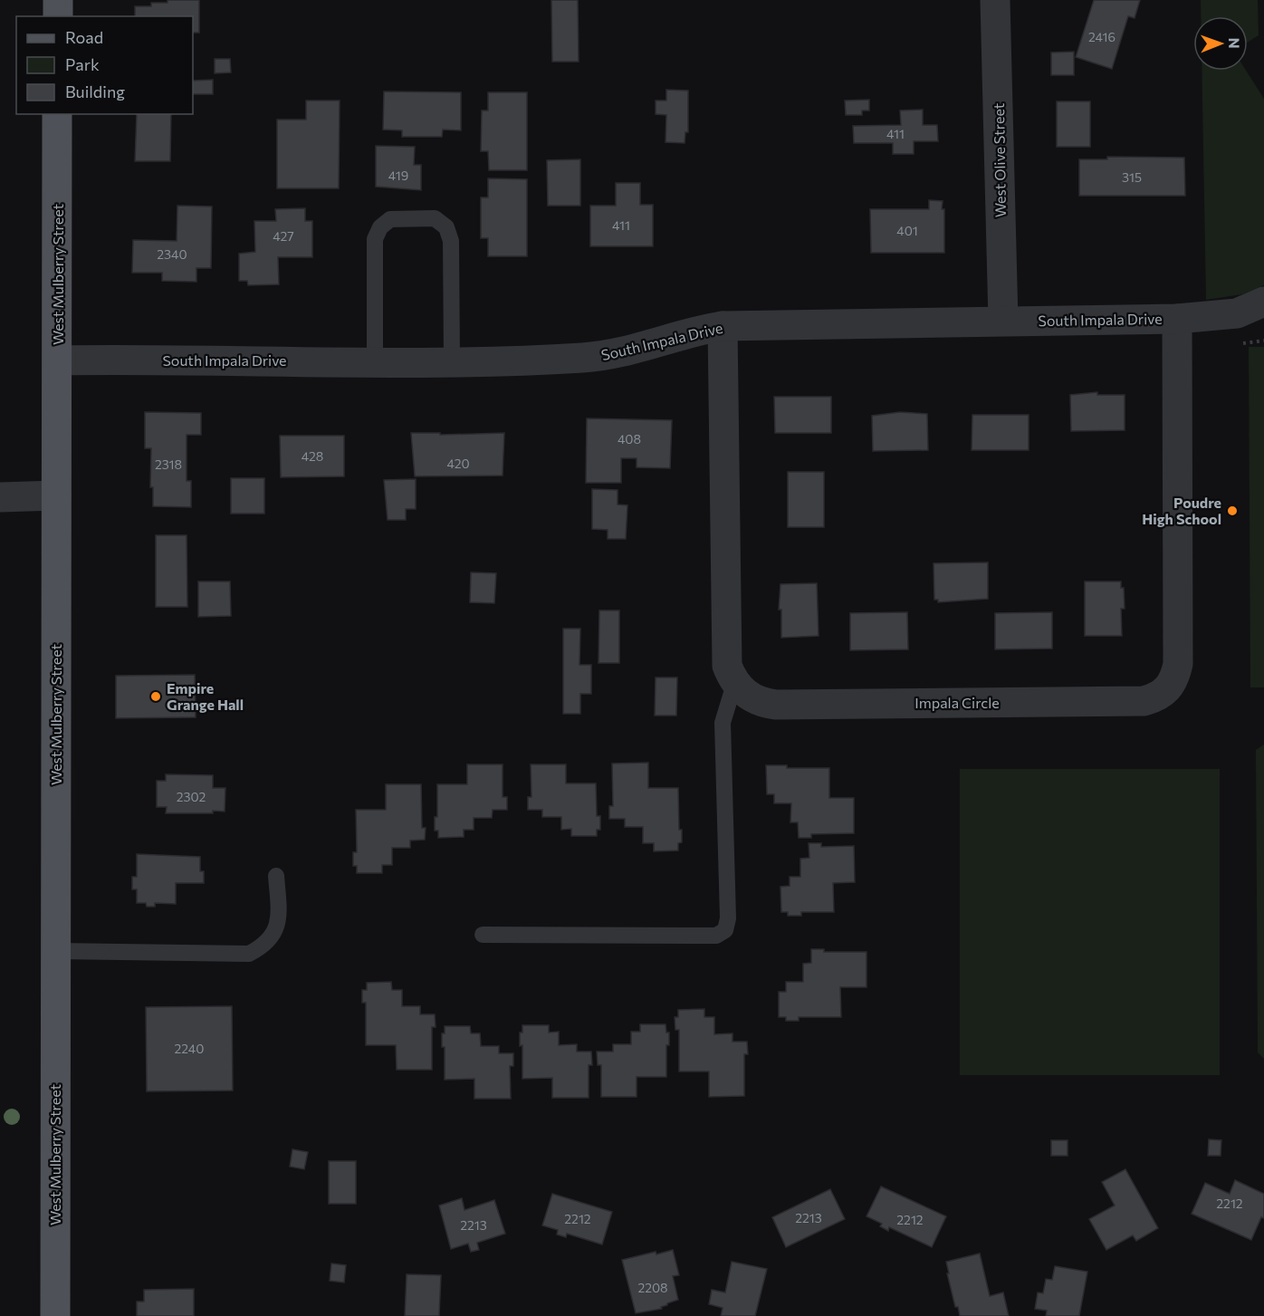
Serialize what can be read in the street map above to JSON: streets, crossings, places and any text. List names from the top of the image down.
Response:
{
  "streets": {
    "main road": ["West Mulberry Street"],
    "street": ["West Olive Street", "South Impala Drive", "Impala Circle"]
  },
  "crossings": [
    ["West Olive Street", "South Impala Drive"],
    ["West Mulberry Street", "South Impala Drive"],
    ["South Impala Drive", "Impala Circle"]
  ],
  "places": ["Poudre High School", "Empire Grange Hall"],
  "house_numbers": [
    "2416",
    "411",
    "419",
    "315",
    "411",
    "401",
    "427",
    "2340",
    "408",
    "428",
    "420",
    "2318",
    "2302",
    "2240",
    "2212",
    "2213",
    "2212",
    "2212",
    "2213",
    "2208"
  ],
  "legend": ["Road", "Park", "Building"],
  "north": "right"
}
